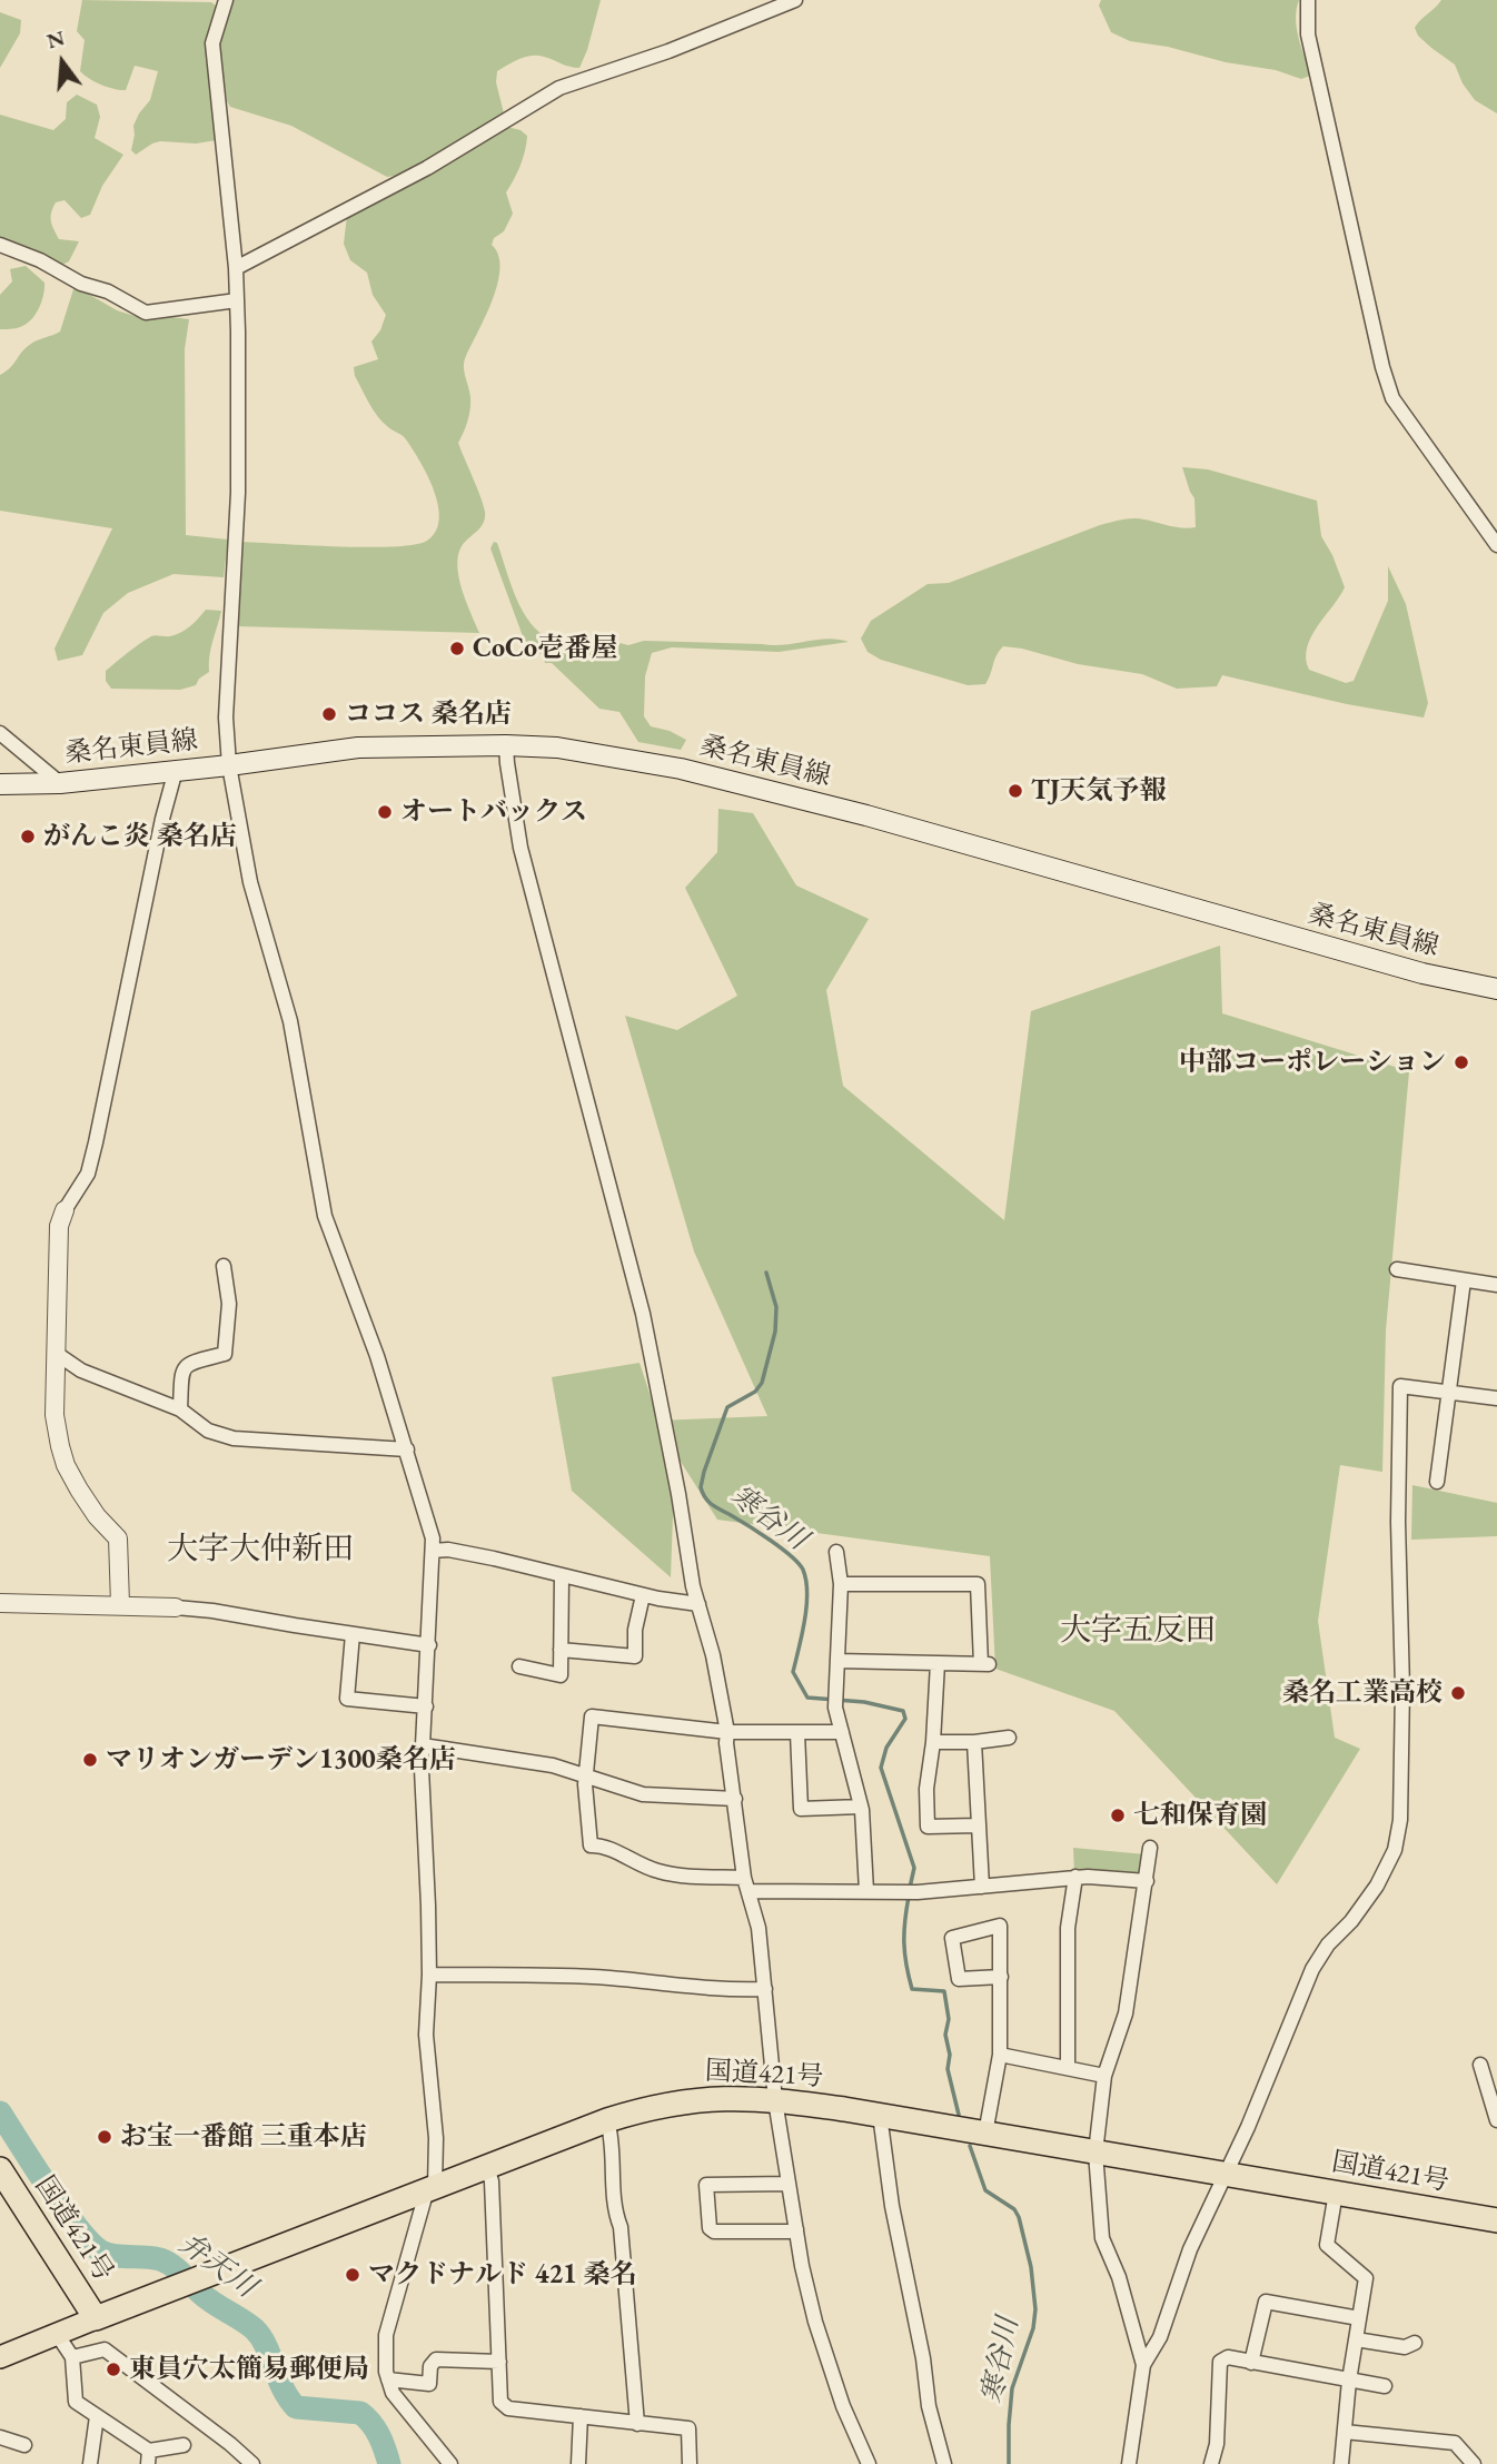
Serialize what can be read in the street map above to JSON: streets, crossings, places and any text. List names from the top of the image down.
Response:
{
  "streets": {
    "highway": ["国道421号"],
    "main road": ["桑名東員線"]
  },
  "districts": ["大字大仲新田", "大字五反田"],
  "water": ["寒谷川", "弁天川"],
  "places": [
    "CoCo壱番屋",
    "ココス 桑名店",
    "TJ天気予報",
    "オートバックス",
    "がんこ炎 桑名店",
    "中部コーポレーション",
    "桑名工業高校",
    "マリオンガーデン1300桑名店",
    "七和保育園",
    "お宝一番館 三重本店",
    "マクドナルド 421 桑名",
    "東員穴太簡易郵便局"
  ],
  "north": "top"
}
